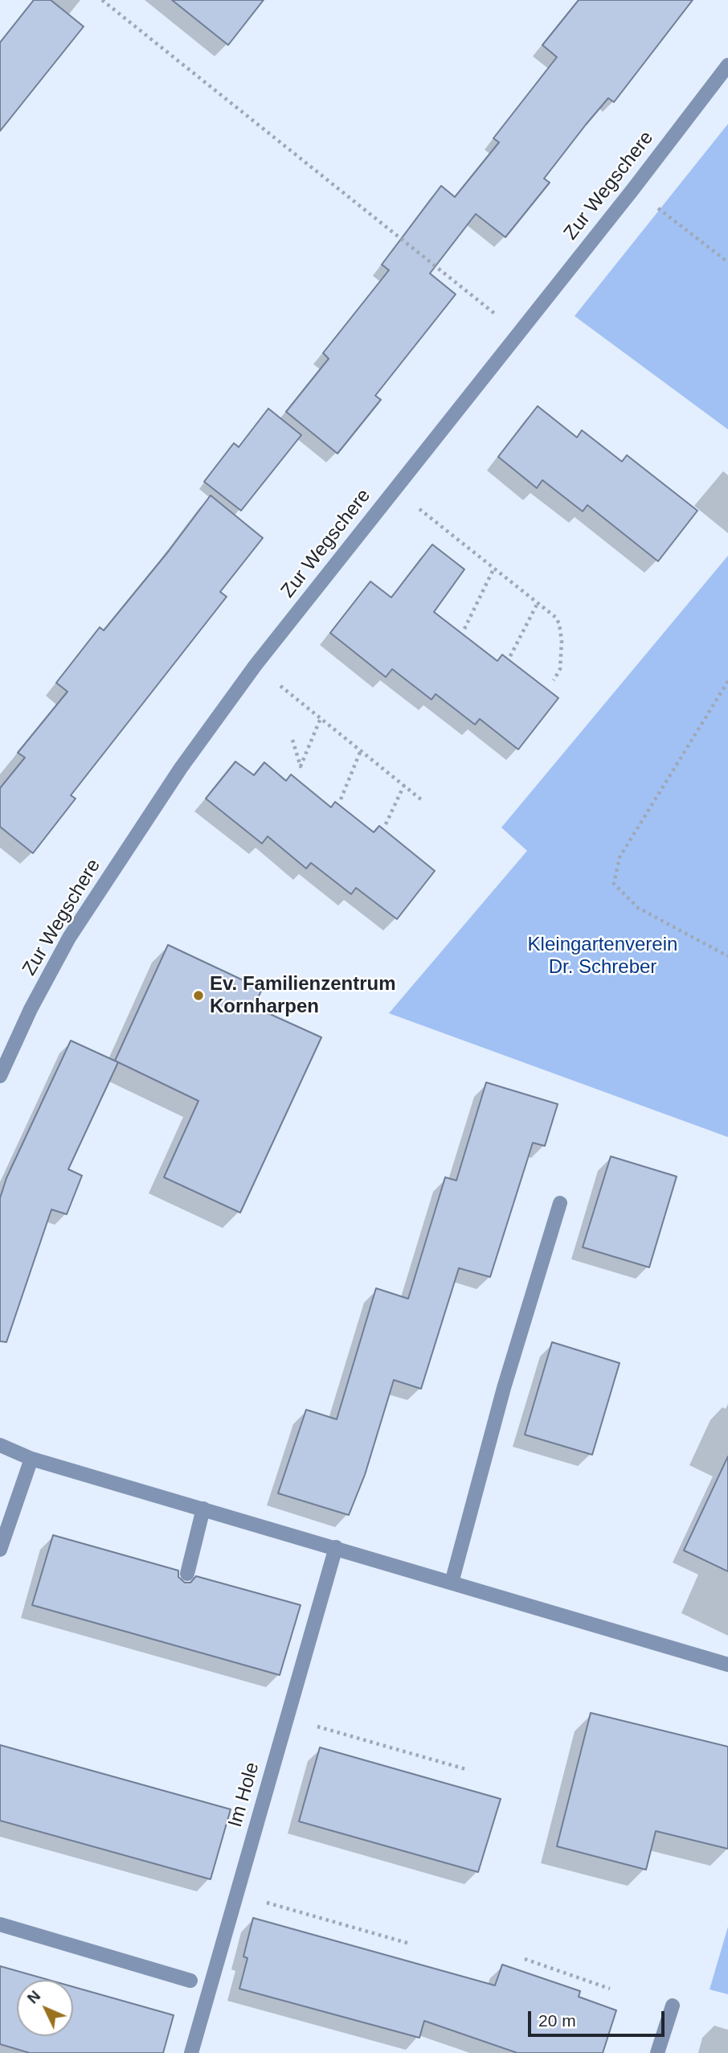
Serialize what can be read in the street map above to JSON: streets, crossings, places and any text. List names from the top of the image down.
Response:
{
  "streets": {
    "street": ["Zur Wegschere", "Im Hole"]
  },
  "parks": ["Kleingartenverein Dr. Schreber"],
  "places": ["Ev. Familienzentrum Kornharpen"],
  "scale_bar": "20 m",
  "north": "top left"
}
